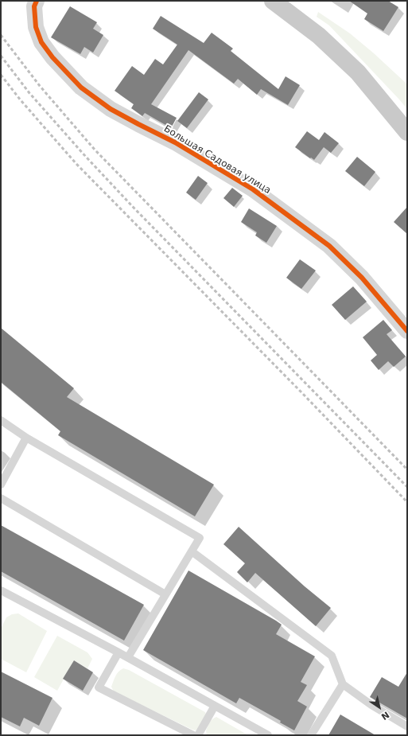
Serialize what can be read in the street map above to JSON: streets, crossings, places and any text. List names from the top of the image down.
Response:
{
  "streets": {
    "street": ["Большая Садовая улица"]
  },
  "north": "bottom right"
}
